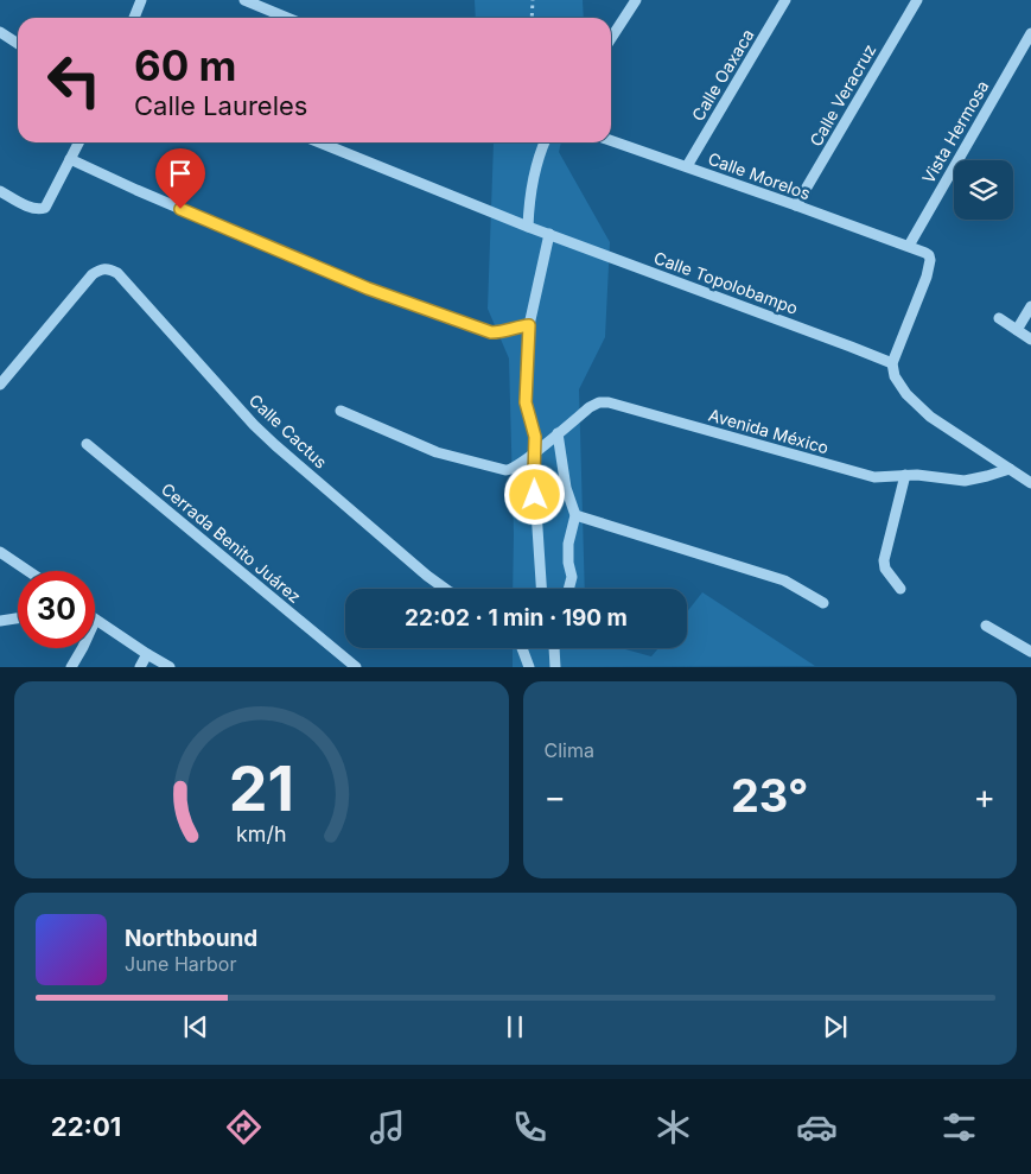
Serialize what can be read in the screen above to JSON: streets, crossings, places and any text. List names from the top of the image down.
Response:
{
  "streets": {
    "street": [
      "Calle Oaxaca",
      "Calle Veracruz",
      "Vista Hermosa",
      "Calle Morelos",
      "Calle Topolobampo",
      "Calle Cactus",
      "Avenida México",
      "Cerrada Benito Juárez"
    ]
  },
  "crossings": [
    ["Calle Oaxaca", "Calle Morelos"],
    ["Calle Veracruz", "Calle Morelos"],
    ["Vista Hermosa", "Calle Morelos"]
  ],
  "page": {
    "turn": ["60 m", "Calle Laureles"],
    "limit": "30",
    "trip": "22:02 · 1 min · 190 m",
    "tile": "Clima",
    "heat": ["−", "23°", "+"],
    "song": ["Northbound", "June Harbor"],
    "tabs": "22:01",
    "gauge": ["21", "km/h"]
  }
}
